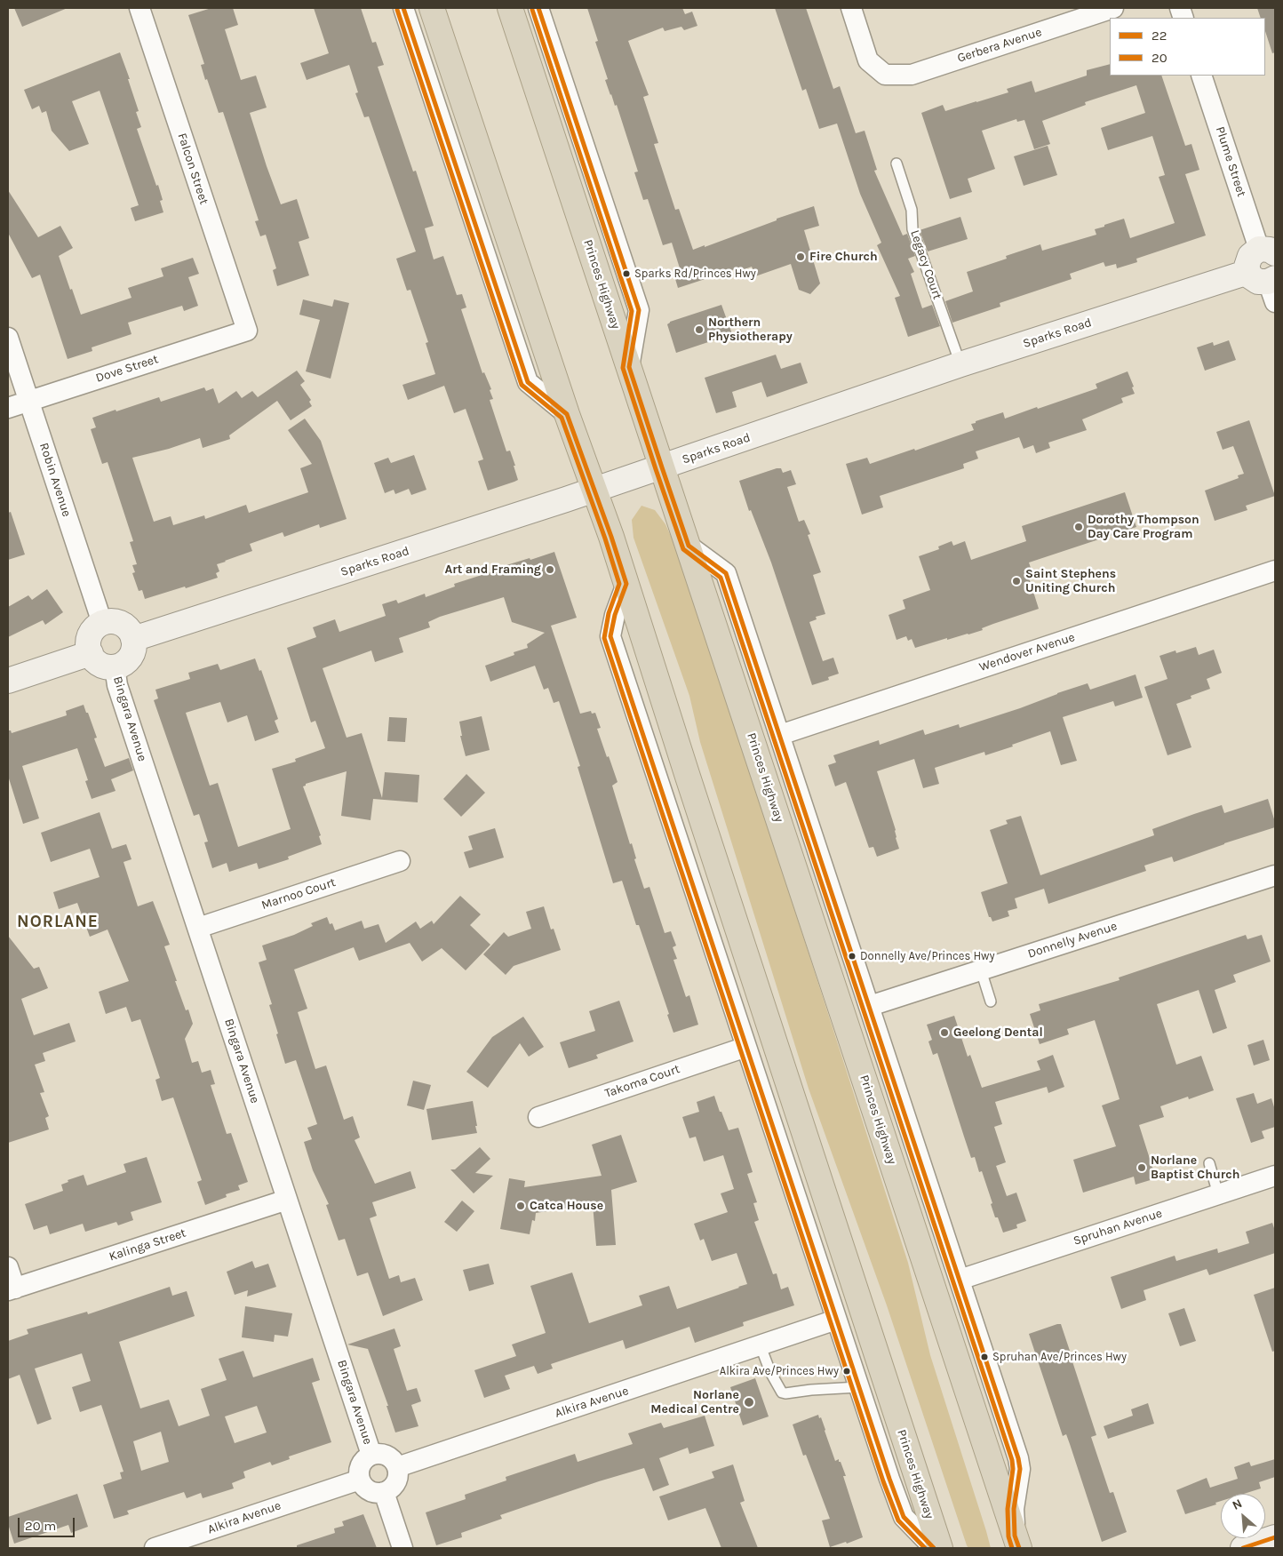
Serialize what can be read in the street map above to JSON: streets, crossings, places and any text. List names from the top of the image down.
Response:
{
  "streets": {
    "highway": ["Princes Highway"],
    "street": [
      "Gerbera Avenue",
      "Plume Street",
      "Falcon Street",
      "Sparks Road",
      "Dove Street",
      "Robin Avenue",
      "Wendover Avenue",
      "Bingara Avenue",
      "Marnoo Court",
      "Donnelly Avenue",
      "Takoma Court",
      "Spruhan Avenue",
      "Kalinga Street",
      "Alkira Avenue"
    ],
    "lane": ["Legacy Court"]
  },
  "crossings": [
    ["Falcon Street", "Dove Street"],
    ["Legacy Court", "Sparks Road"],
    ["Princes Highway", "Sparks Road"],
    ["Sparks Road", "Robin Avenue"],
    ["Sparks Road", "Bingara Avenue"],
    ["Dove Street", "Robin Avenue"],
    ["Robin Avenue", "Bingara Avenue"],
    ["Bingara Avenue", "Marnoo Court"],
    ["Bingara Avenue", "Kalinga Street"],
    ["Bingara Avenue", "Alkira Avenue"]
  ],
  "districts": ["NORLANE"],
  "places": [
    "Fire Church",
    "Sparks Rd/Princes Hwy",
    "Northern Physiotherapy",
    "Dorothy Thompson Day Care Program",
    "Art and Framing",
    "Saint Stephens Uniting Church",
    "Donnelly Ave/Princes Hwy",
    "Geelong Dental",
    "Norlane Baptist Church",
    "Catca House",
    "Spruhan Ave/Princes Hwy",
    "Alkira Ave/Princes Hwy",
    "Norlane Medical Centre"
  ],
  "lines": ["transit line 22", "transit line 20"],
  "legend": ["22", "20"],
  "scale_bar": "20 m",
  "north": "top left"
}
